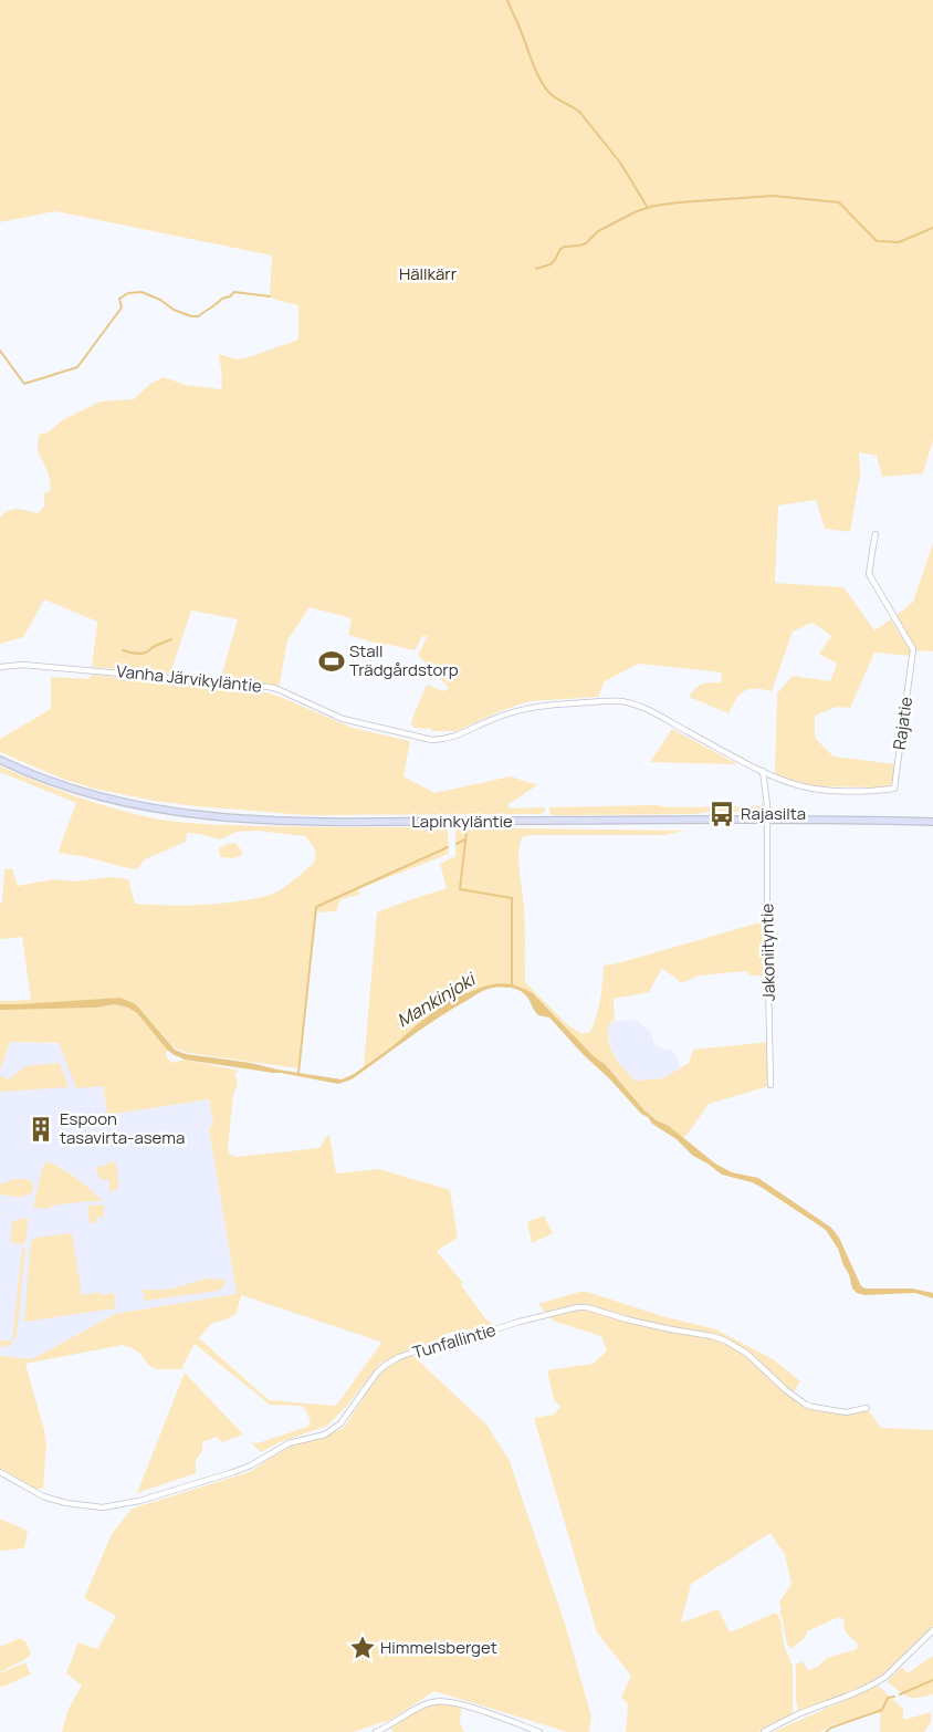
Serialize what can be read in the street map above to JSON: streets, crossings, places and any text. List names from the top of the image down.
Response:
{
  "streets": {
    "main road": ["Lapinkyläntie"],
    "street": [
      "Vanha Järvikyläntie",
      "Rajatie",
      "Jakoniityntie",
      "Tunfallintie"
    ]
  },
  "crossings": [
    ["Vanha Järvikyläntie", "Rajatie"],
    ["Lapinkyläntie", "Jakoniityntie"]
  ],
  "water": ["Mankinjoki"],
  "parks": ["Hällkärr"],
  "places": {
    "sports": ["Stall Trädgårdstorp"],
    "bus stop": ["Rajasilta"],
    "building": ["Espoon tasavirta-asema"],
    "place": ["Himmelsberget"]
  }
}
